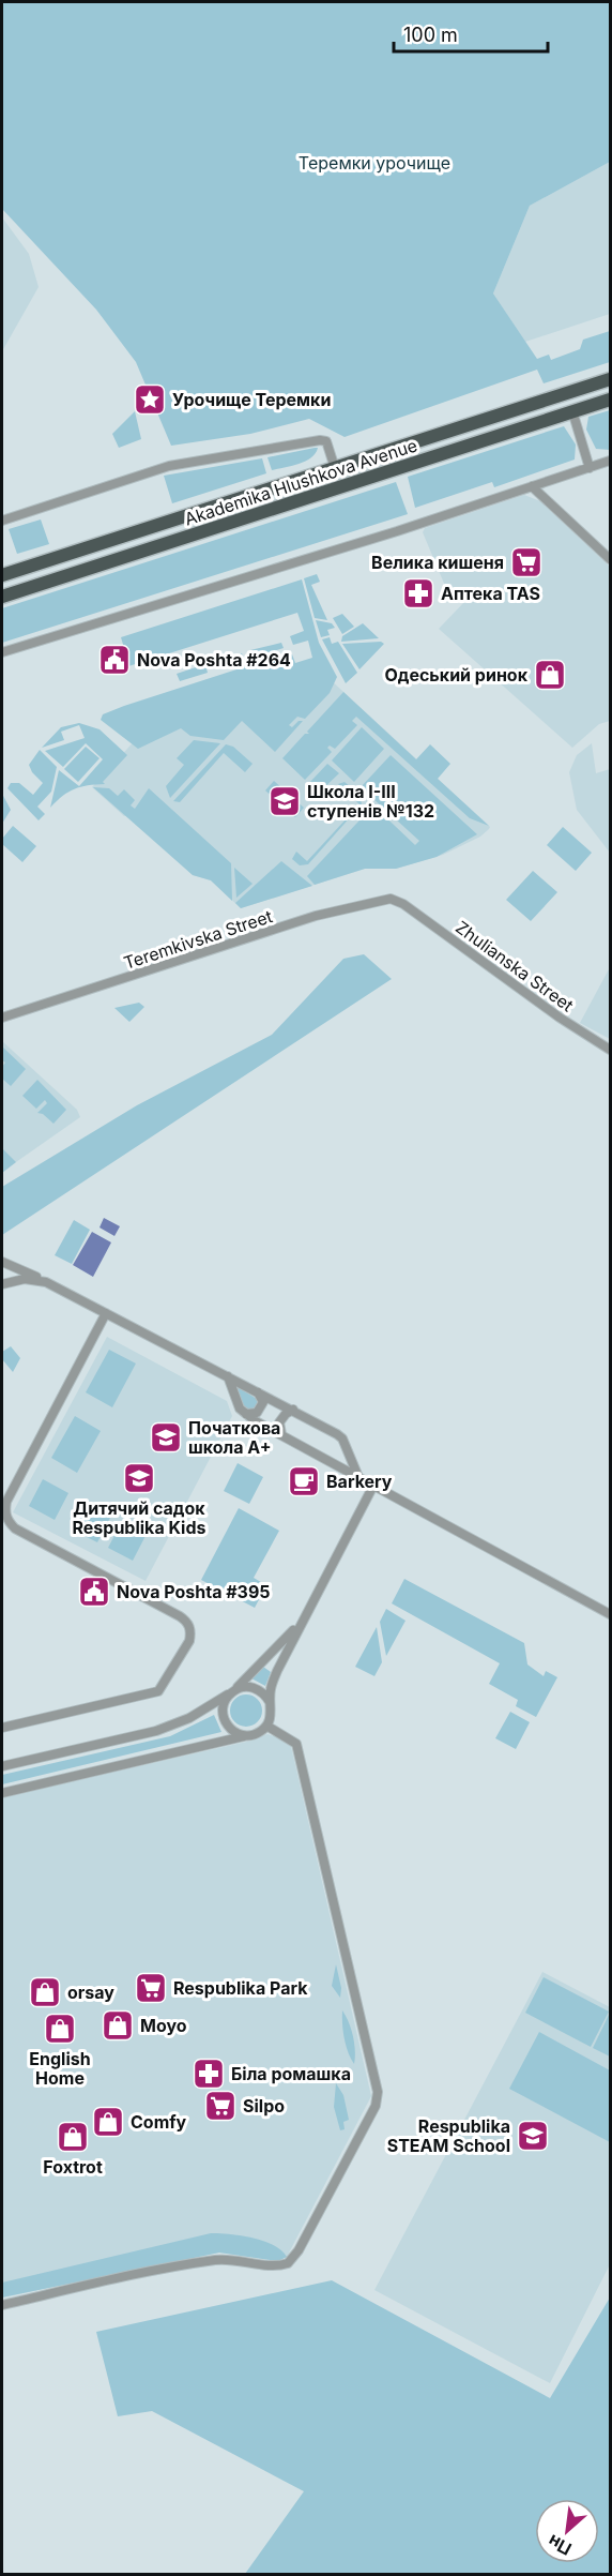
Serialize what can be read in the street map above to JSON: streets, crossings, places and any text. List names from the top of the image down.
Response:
{
  "streets": {
    "highway": ["Akademika Hlushkova Avenue"],
    "street": ["Teremkivska Street", "Zhulianska Street"]
  },
  "crossings": [
    ["Teremkivska Street", "Zhulianska Street"]
  ],
  "parks": ["Теремки урочище"],
  "places": {
    "place": ["Урочище Теремки"],
    "supermarket": ["Велика кишеня", "Respublika Park", "Silpo"],
    "pharmacy": ["Аптека TAS", "Біла ромашка"],
    "public building": ["Nova Poshta #264", "Nova Poshta #395"],
    "shop": [
      "Одеський ринок",
      "orsay",
      "Moyo",
      "English Home",
      "Comfy",
      "Foxtrot"
    ],
    "school or university": [
      "Школа І-ІІІ ступенів №132",
      "Початкова школа А+",
      "Дитячий садок Respublika Kids",
      "Respublika STEAM School"
    ],
    "cafe": ["Barkery"]
  },
  "scale_bar": "100 m",
  "north": "bottom left"
}
